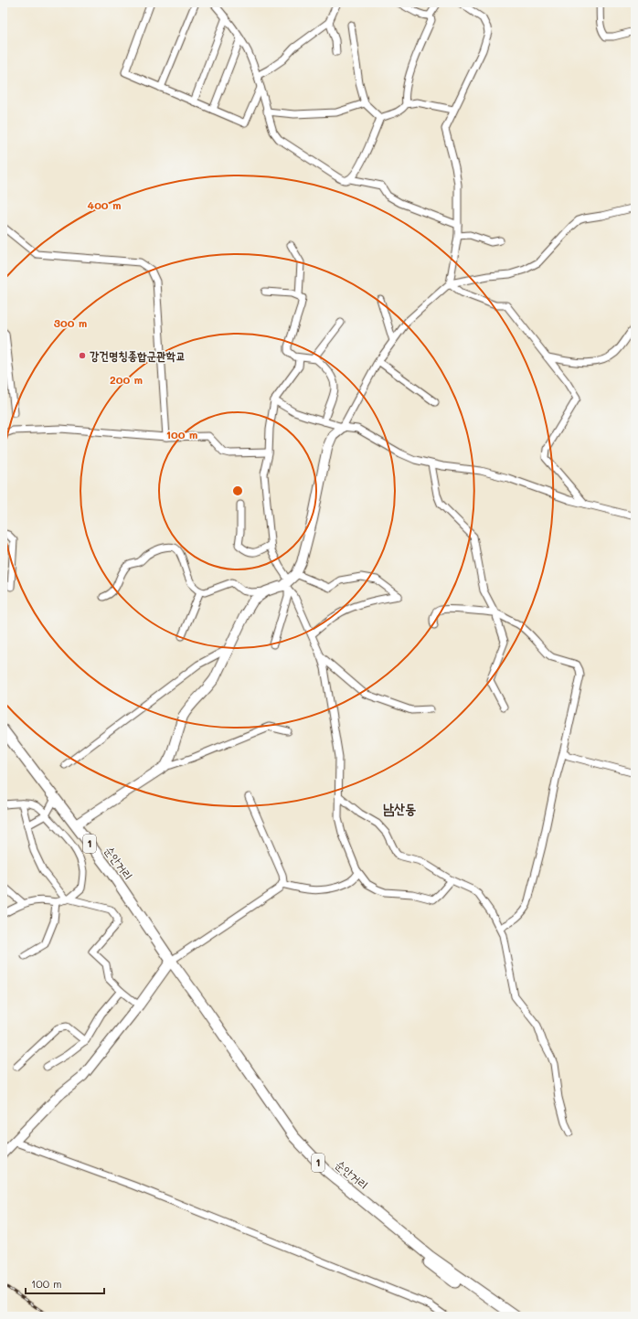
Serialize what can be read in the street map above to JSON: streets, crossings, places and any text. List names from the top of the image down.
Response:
{
  "streets": {
    "main road": ["1", "순안거리"]
  },
  "districts": ["남산동"],
  "places": ["강건명칭종합군관학교"],
  "scale_bar": "100 m",
  "rings": [
    "400 m",
    "300 m",
    "200 m",
    "100 m"
  ]
}
